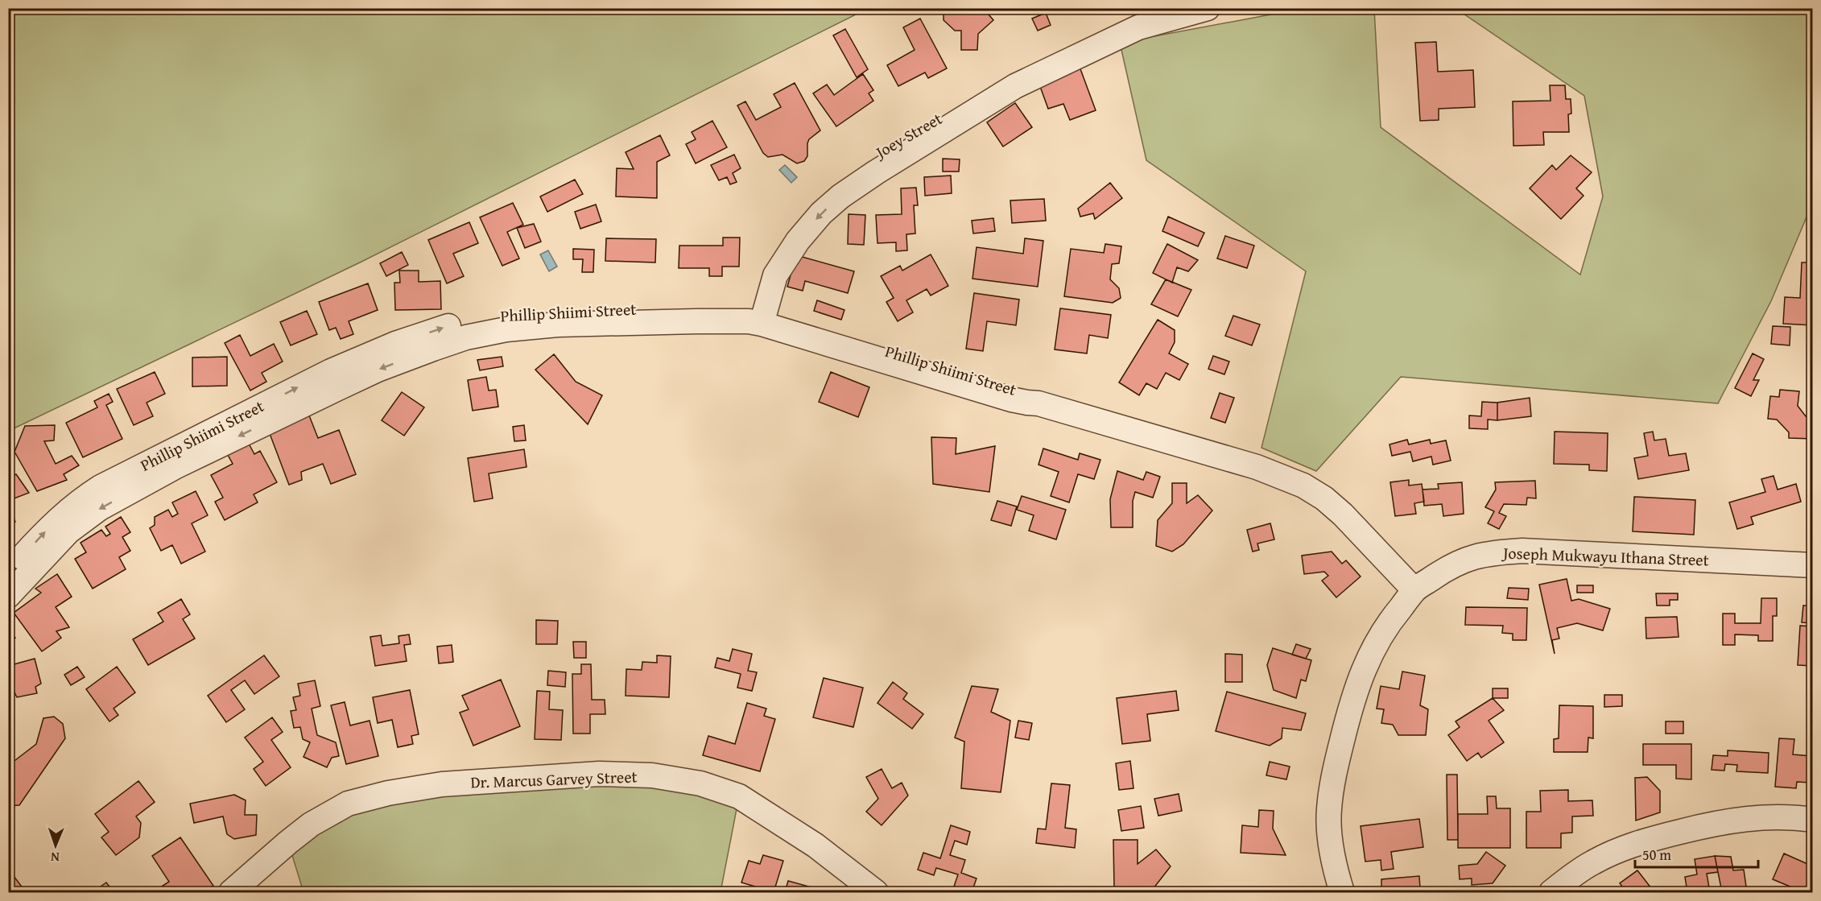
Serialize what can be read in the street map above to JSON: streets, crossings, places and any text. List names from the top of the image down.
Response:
{
  "streets": {
    "street": [
      "Joey Street",
      "Phillip Shiimi Street",
      "Joseph Mukwayu Ithana Street",
      "Dr. Marcus Garvey Street"
    ]
  },
  "crossings": [
    ["Joey Street", "Phillip Shiimi Street"],
    ["Phillip Shiimi Street", "Joseph Mukwayu Ithana Street"]
  ],
  "scale_bar": "50 m",
  "north": "bottom"
}
